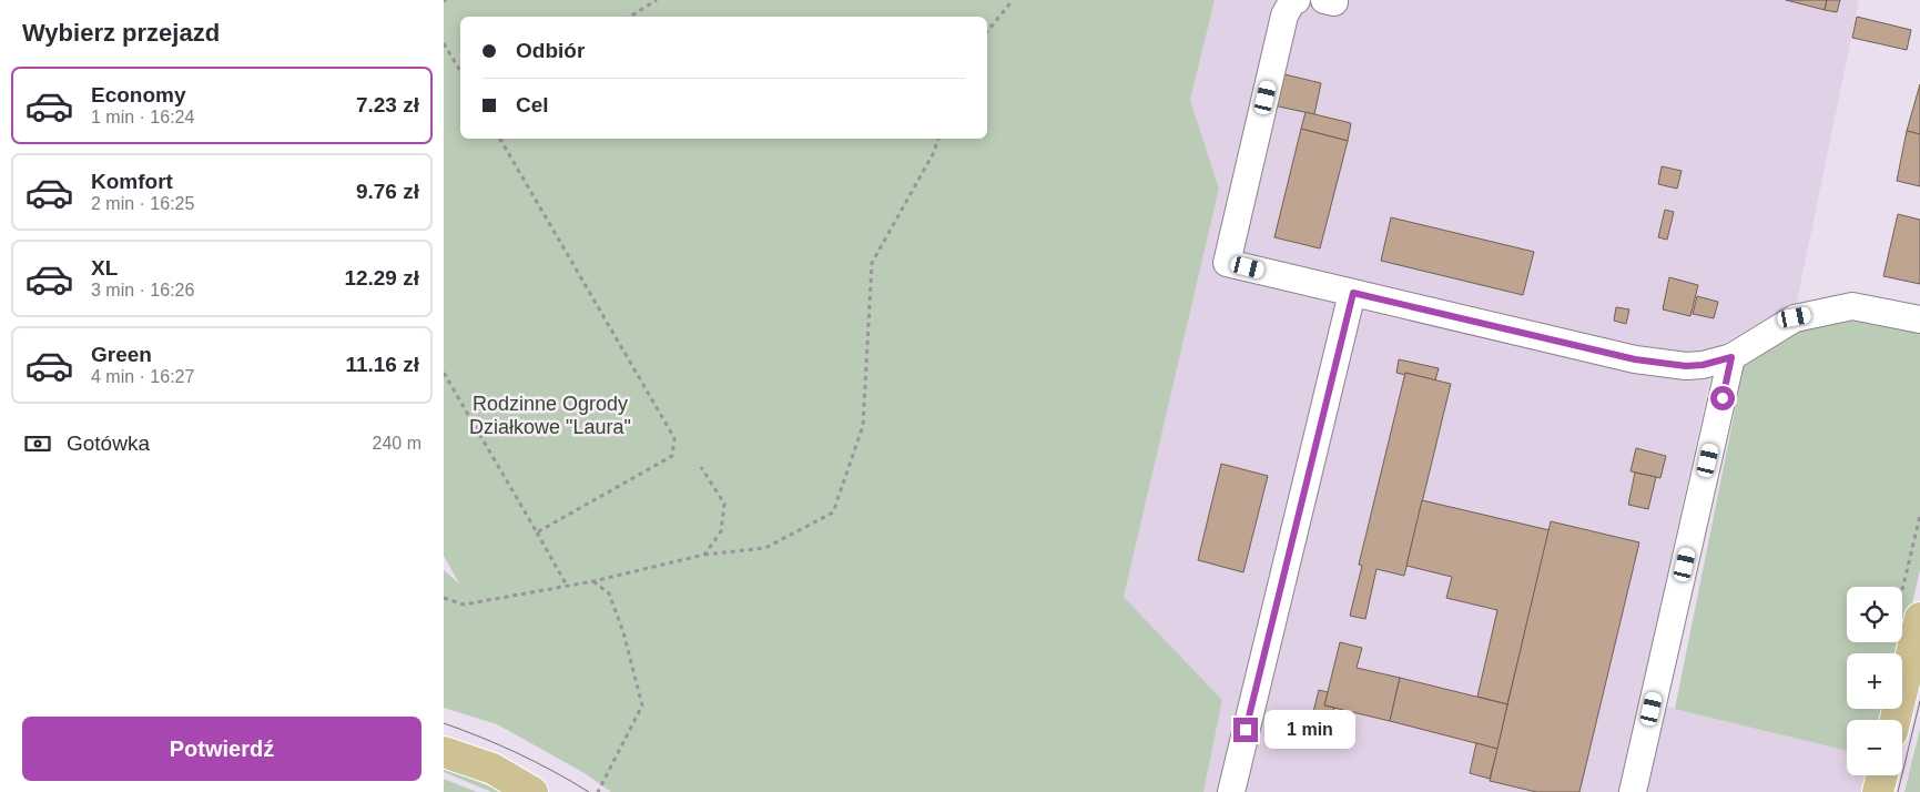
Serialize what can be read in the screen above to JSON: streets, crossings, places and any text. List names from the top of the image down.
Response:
{
  "parks": ["Rodzinne Ogrody Działkowe \"Laura\""],
  "page": {
    "heading": "Wybierz przejazd",
    "banner": ["Odbiór", "Cel"],
    "list": [
      {
        "name": "Economy",
        "note": "1 min · 16:24",
        "value": "7.23 zł"
      },
      {
        "name": "Komfort",
        "note": "2 min · 16:25",
        "value": "9.76 zł"
      },
      {
        "name": "XL",
        "note": "3 min · 16:26",
        "value": "12.29 zł"
      },
      {
        "name": "Green",
        "note": "4 min · 16:27",
        "value": "11.16 zł"
      }
    ],
    "pay": ["Gotówka", "240 m"],
    "map_buttons": ["+", "−"],
    "buttons": "Potwierdź",
    "bubble": "1 min"
  }
}
